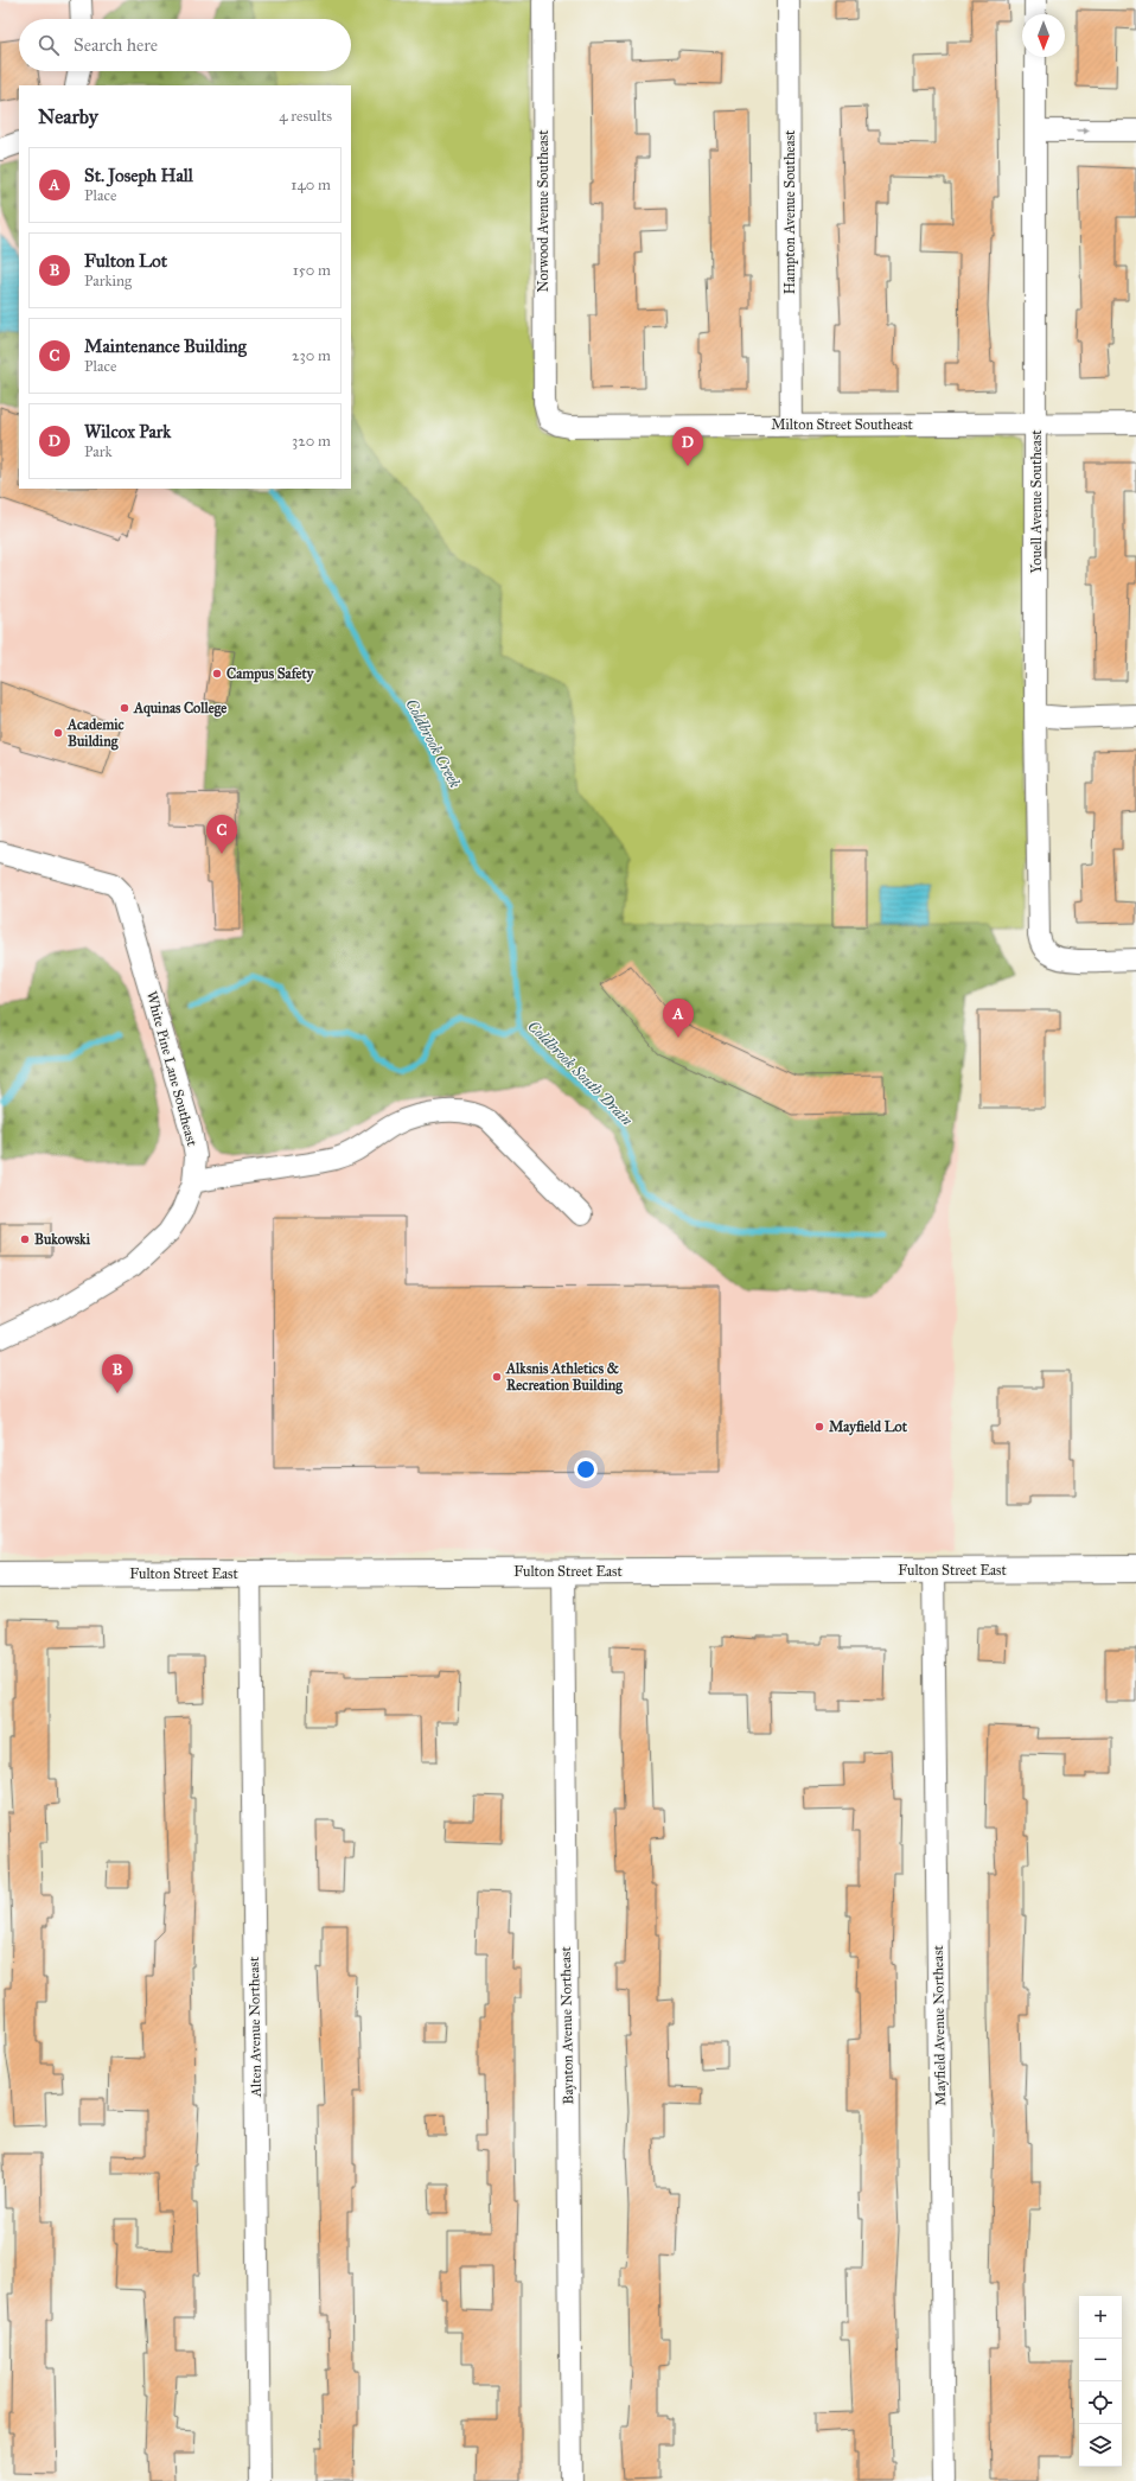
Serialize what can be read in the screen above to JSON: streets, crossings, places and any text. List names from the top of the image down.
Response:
{
  "streets": {
    "main road": ["Fulton Street East"],
    "street": [
      "Norwood Avenue Southeast",
      "Hampton Avenue Southeast",
      "Milton Street Southeast",
      "Youell Avenue Southeast",
      "White Pine Lane Southeast",
      "Baynton Avenue Northeast",
      "Mayfield Avenue Northeast",
      "Alten Avenue Northeast"
    ]
  },
  "crossings": [
    ["Norwood Avenue Southeast", "Milton Street Southeast"],
    ["Hampton Avenue Southeast", "Milton Street Southeast"],
    ["Milton Street Southeast", "Youell Avenue Southeast"],
    ["Fulton Street East", "Baynton Avenue Northeast"],
    ["Fulton Street East", "Mayfield Avenue Northeast"],
    ["Fulton Street East", "Alten Avenue Northeast"]
  ],
  "water": ["Coldbrook Creek", "Coldbrook South Drain"],
  "places": [
    "Campus Safety",
    "Aquinas College",
    "Academic Building",
    "Bukowski",
    "Alksnis Athletics & Recreation Building",
    "Mayfield Lot"
  ],
  "north": "bottom",
  "page": {
    "search": "Search here",
    "heading": ["Nearby", "4 results"],
    "list": [
      {
        "mark": "A",
        "name": "St. Joseph Hall",
        "note": "Place",
        "value": "140 m"
      },
      {
        "mark": "B",
        "name": "Fulton Lot",
        "note": "Parking",
        "value": "150 m"
      },
      {
        "mark": "C",
        "name": "Maintenance Building",
        "note": "Place",
        "value": "230 m"
      },
      {
        "mark": "D",
        "name": "Wilcox Park",
        "note": "Park",
        "value": "320 m"
      }
    ],
    "pins": [
      "D",
      "C",
      "A",
      "B"
    ],
    "map_buttons": ["+", "−"]
  }
}
